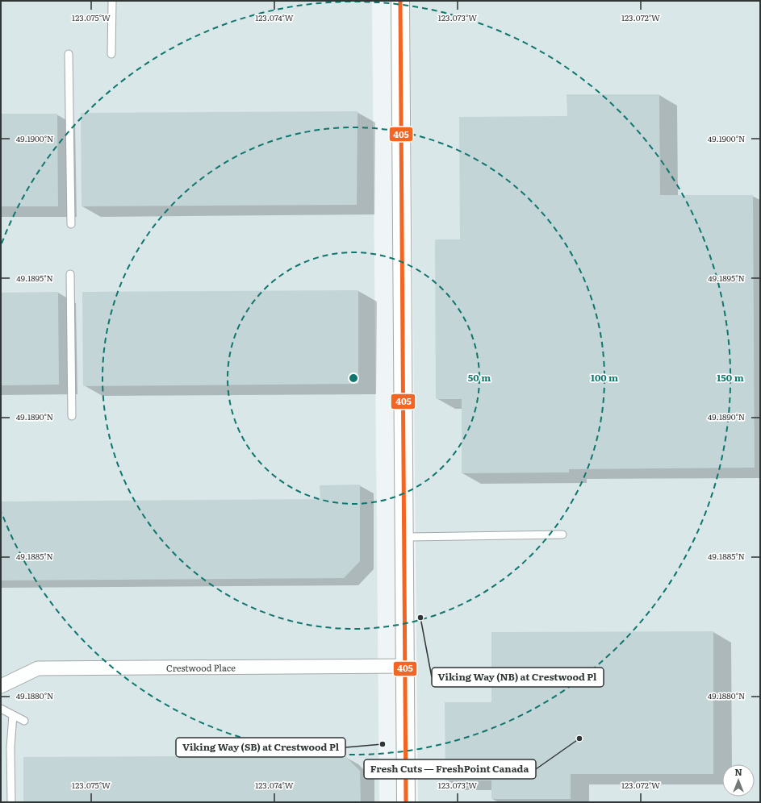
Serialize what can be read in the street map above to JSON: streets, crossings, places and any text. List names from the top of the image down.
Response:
{
  "streets": {
    "street": ["Crestwood Place"]
  },
  "places": ["Viking Way (NB) at Crestwood Pl", "Fresh Cuts — FreshPoint Canada", "Viking Way (SB) at Crestwood Pl"],
  "lines": ["transit line 405"],
  "north": "top",
  "coordinates": [
    "123.075°W",
    "123.074°W",
    "123.073°W",
    "123.072°W",
    "49.1900°N",
    "49.1895°N",
    "49.1890°N",
    "49.1885°N",
    "49.1880°N"
  ],
  "rings": ["50 m", "100 m", "150 m"]
}
